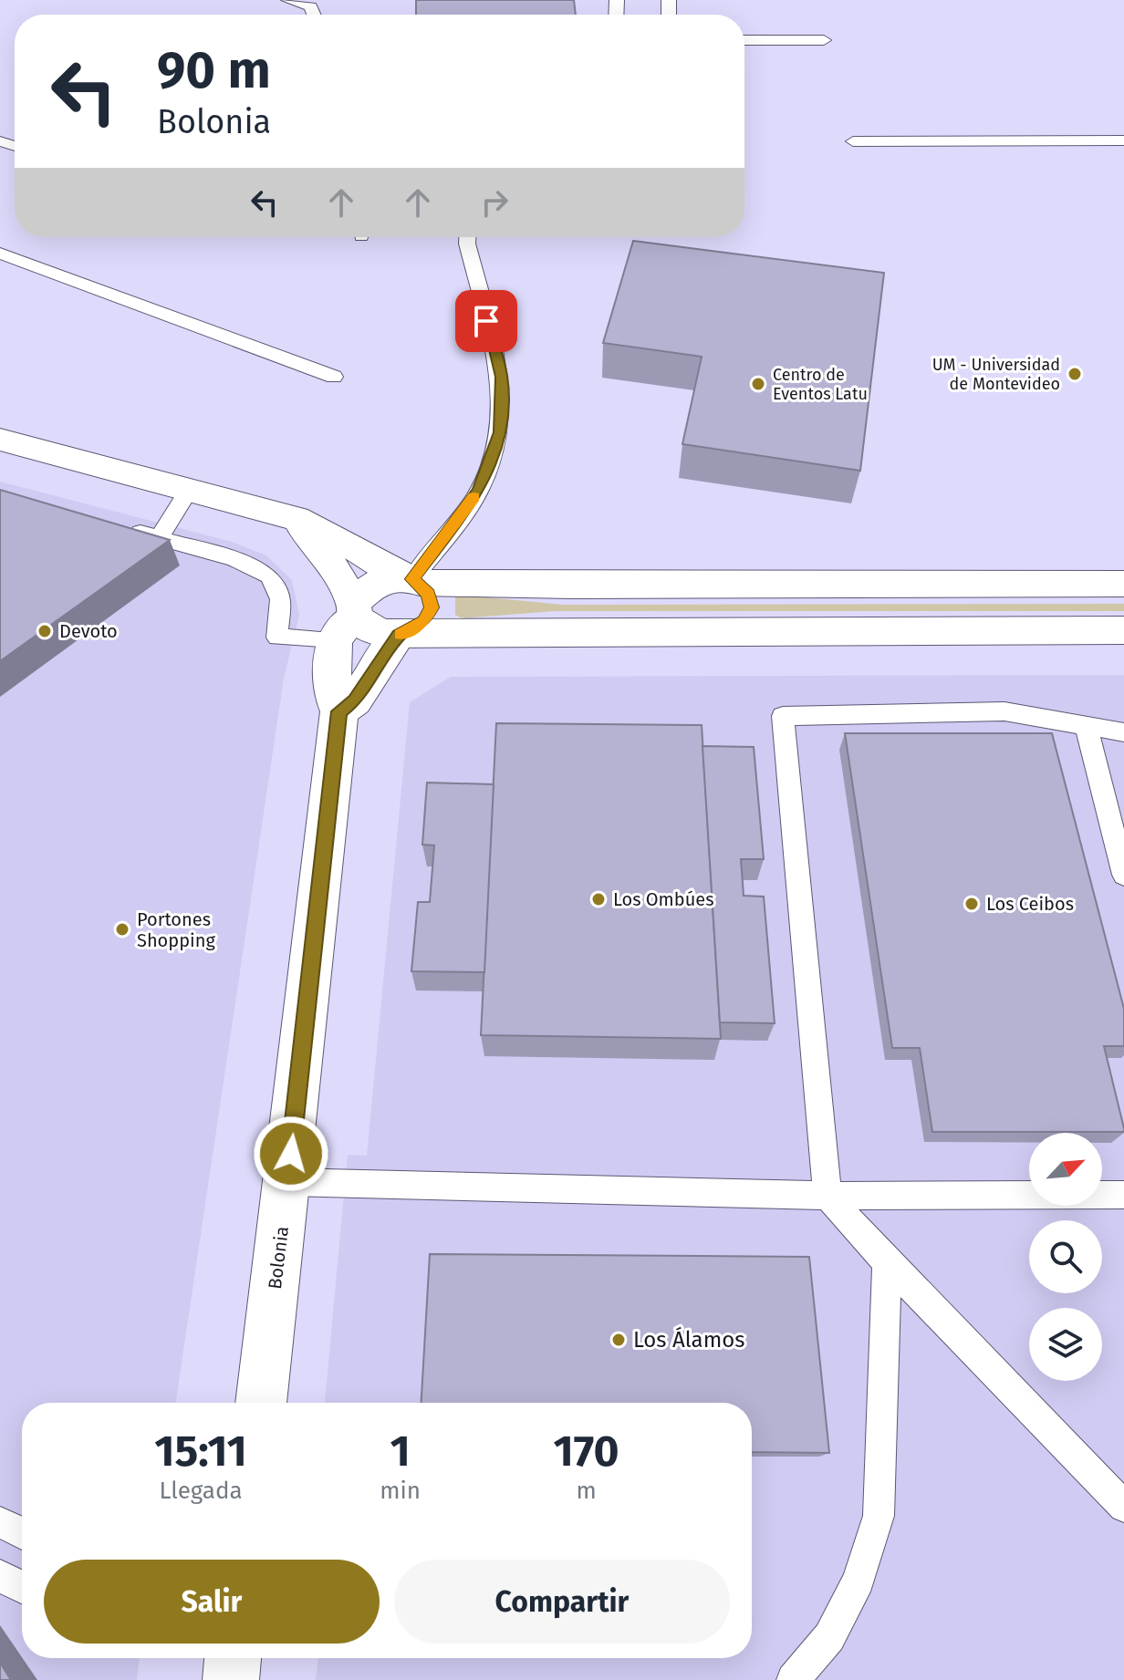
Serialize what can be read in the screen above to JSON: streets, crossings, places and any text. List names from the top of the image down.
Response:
{
  "streets": {
    "street": ["Bolonia"]
  },
  "places": [
    "UM - Universidad de Montevideo",
    "Centro de Eventos Latu",
    "Devoto",
    "Los Ombúes",
    "Los Ceibos",
    "Portones Shopping",
    "Los Álamos"
  ],
  "north": "top right",
  "page": {
    "turn": ["90 m", "Bolonia"],
    "eta": [
      "15:11",
      "Llegada",
      "1",
      "min",
      "170",
      "m"
    ],
    "buttons": ["Salir", "Compartir"]
  }
}
